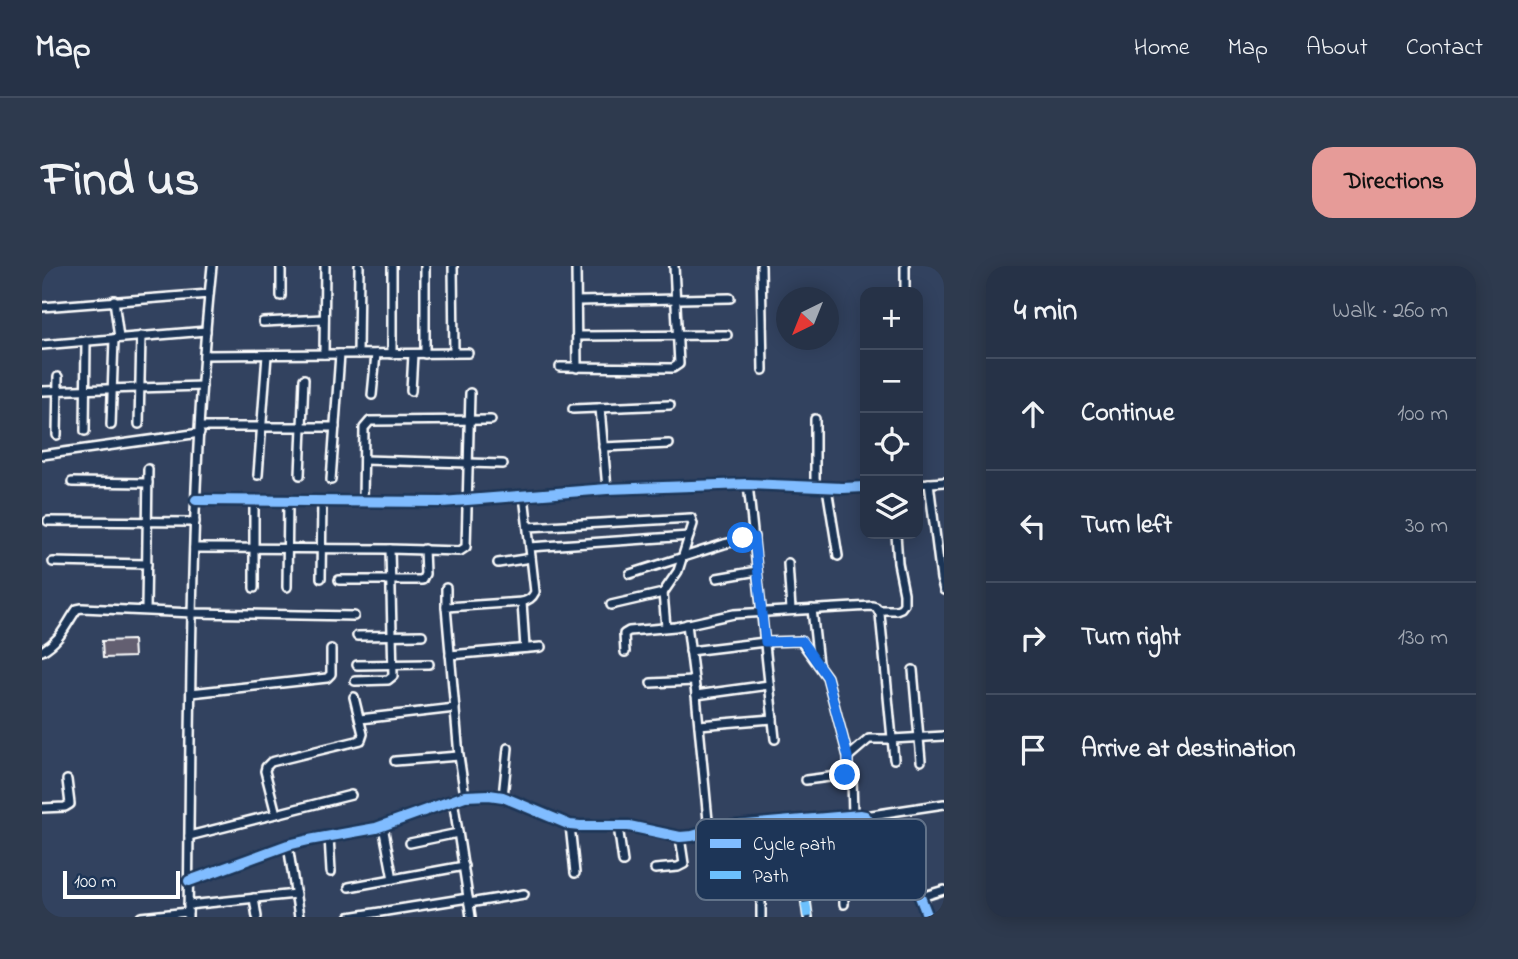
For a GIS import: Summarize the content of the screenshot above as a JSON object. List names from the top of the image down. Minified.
{"legend":["Cycle path","Path"],"scale_bar":"100 m","north":"bottom left","page":{"header":"Map","nav":["Home","Map","About","Contact"],"title":"Find us","buttons":"Directions","heading":["4 min","Walk · 260 m"],"map_buttons":["+","−"],"list":[["Continue","100 m"],["Turn left","30 m"],["Turn right","130 m"],"Arrive at destination"],"scale":"100 m"}}
